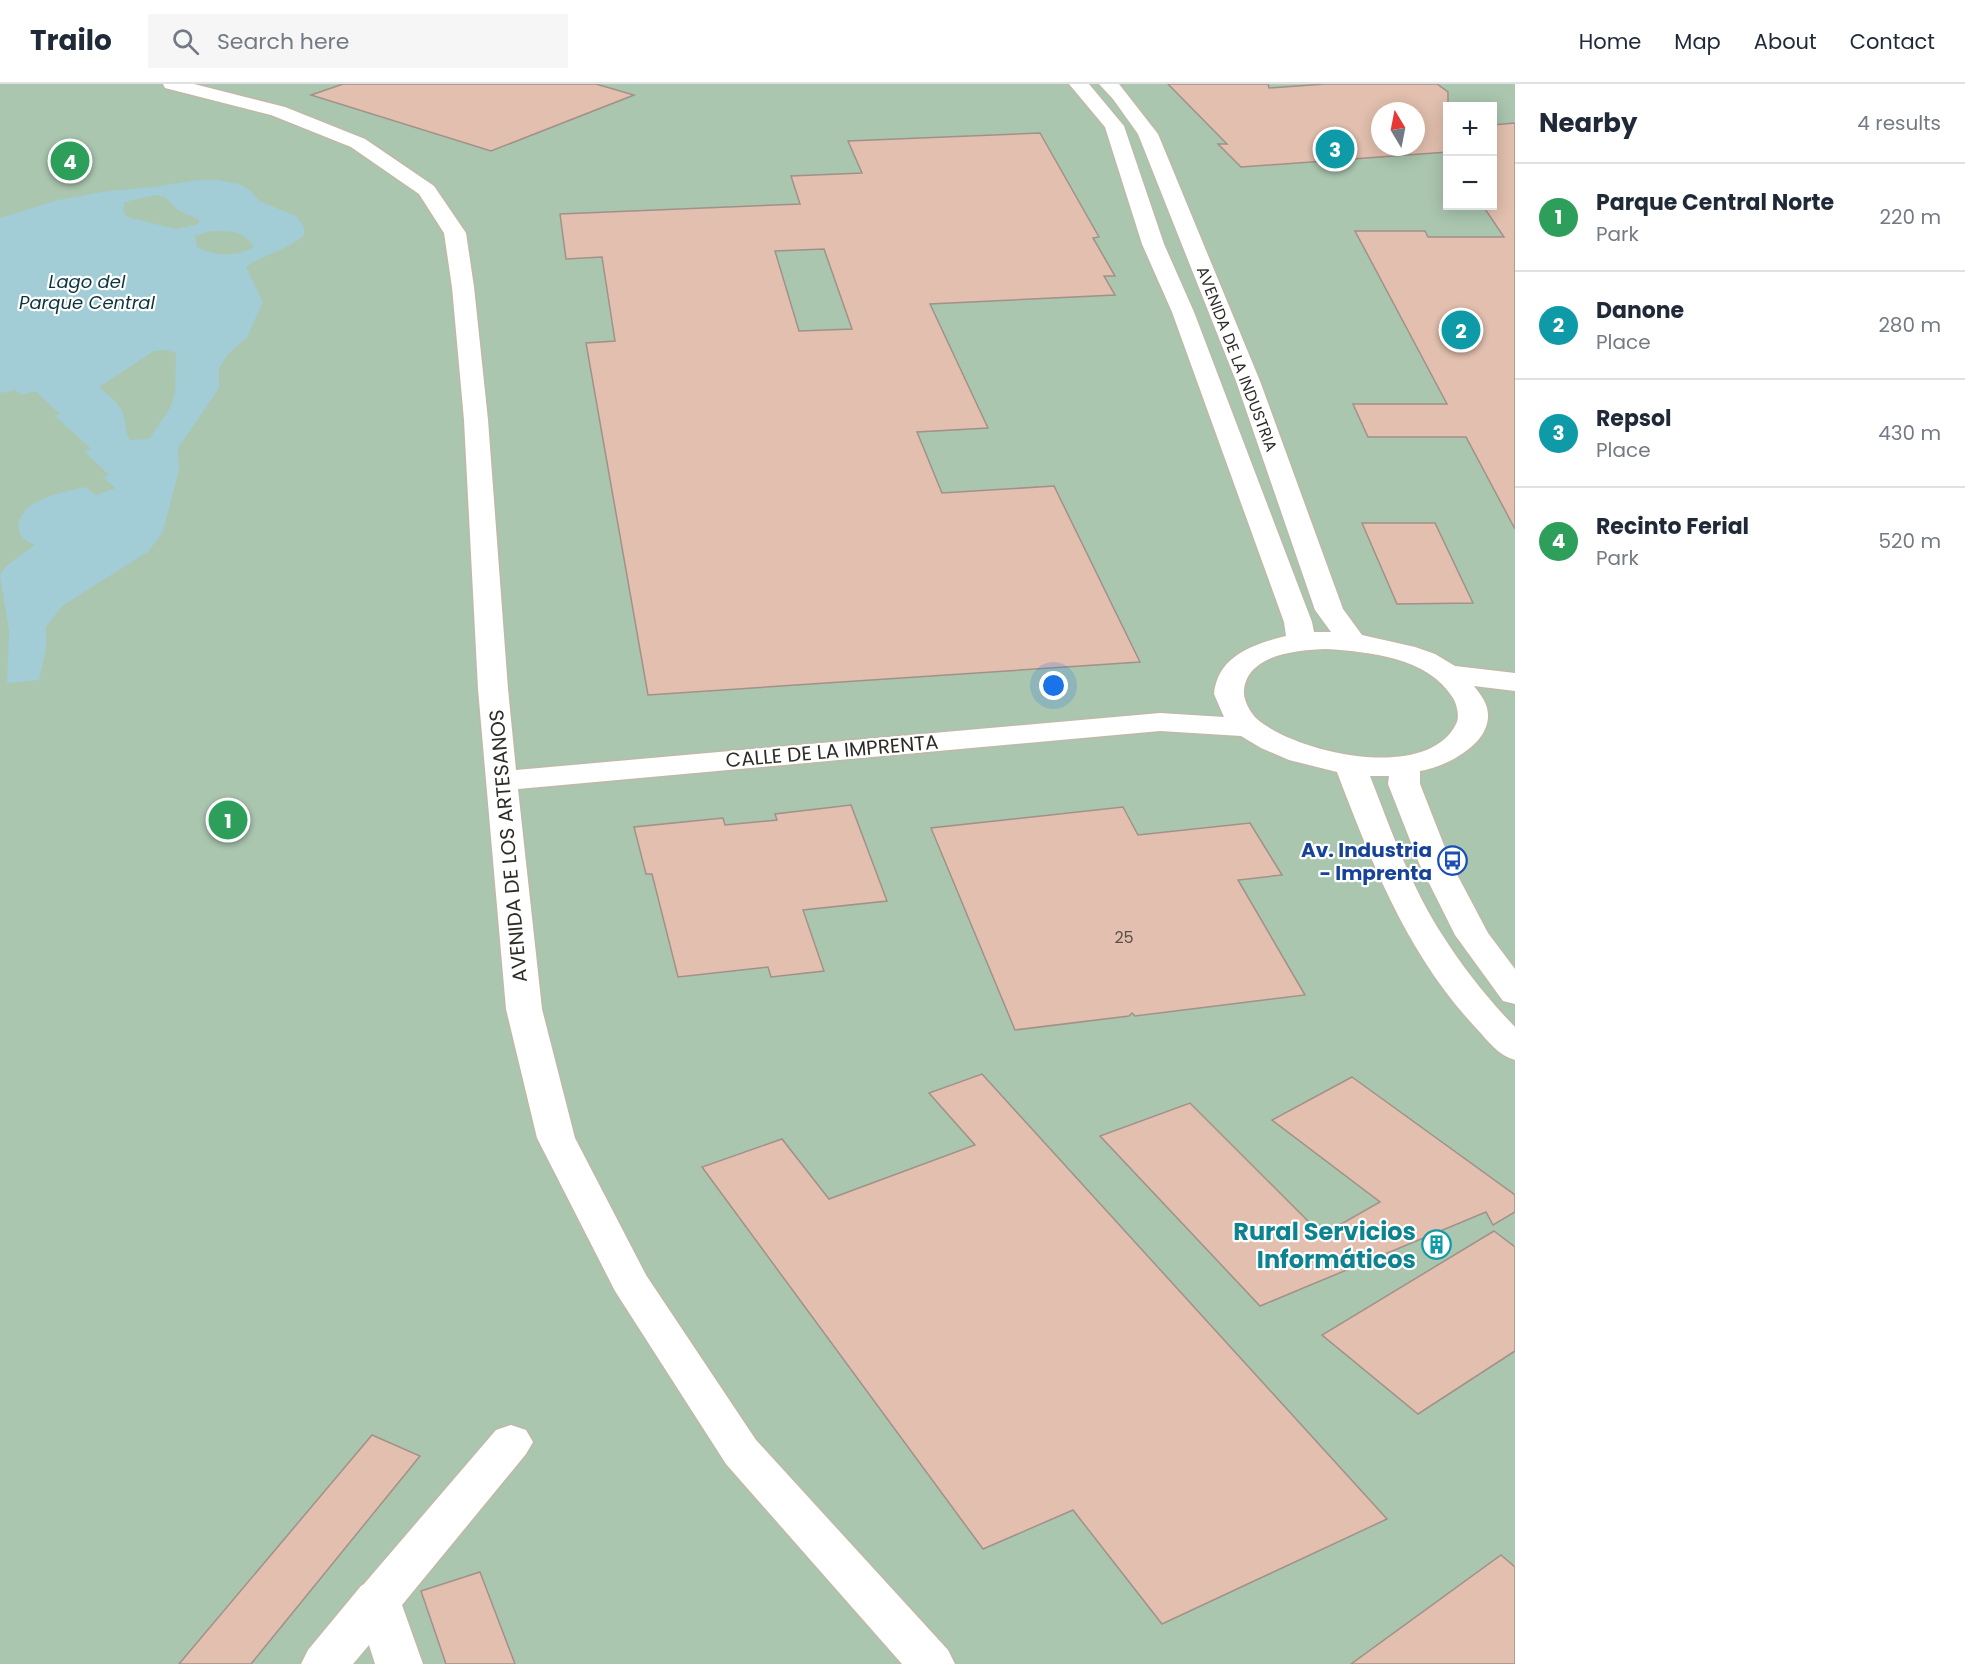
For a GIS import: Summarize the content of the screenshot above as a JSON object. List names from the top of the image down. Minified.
{"streets":{"street":["AVENIDA DE LA INDUSTRIA","CALLE DE LA IMPRENTA","AVENIDA DE LOS ARTESANOS"]},"crossings":[["CALLE DE LA IMPRENTA","AVENIDA DE LOS ARTESANOS"]],"water":["Lago del Parque Central"],"places":{"bus stop":["Av. Industria - Imprenta"],"building":["Rural Servicios Informáticos"]},"house_numbers":["25"],"north":"top","page":{"header":"Trailo","search":"Search here","nav":["Home","Map","About","Contact"],"heading":["Nearby","4 results"],"map_buttons":["+","−"],"pins":["3","4","2","1"],"list":[{"mark":"1","name":"Parque Central Norte","note":"Park","value":"220 m"},{"mark":"2","name":"Danone","note":"Place","value":"280 m"},{"mark":"3","name":"Repsol","note":"Place","value":"430 m"},{"mark":"4","name":"Recinto Ferial","note":"Park","value":"520 m"}]}}
